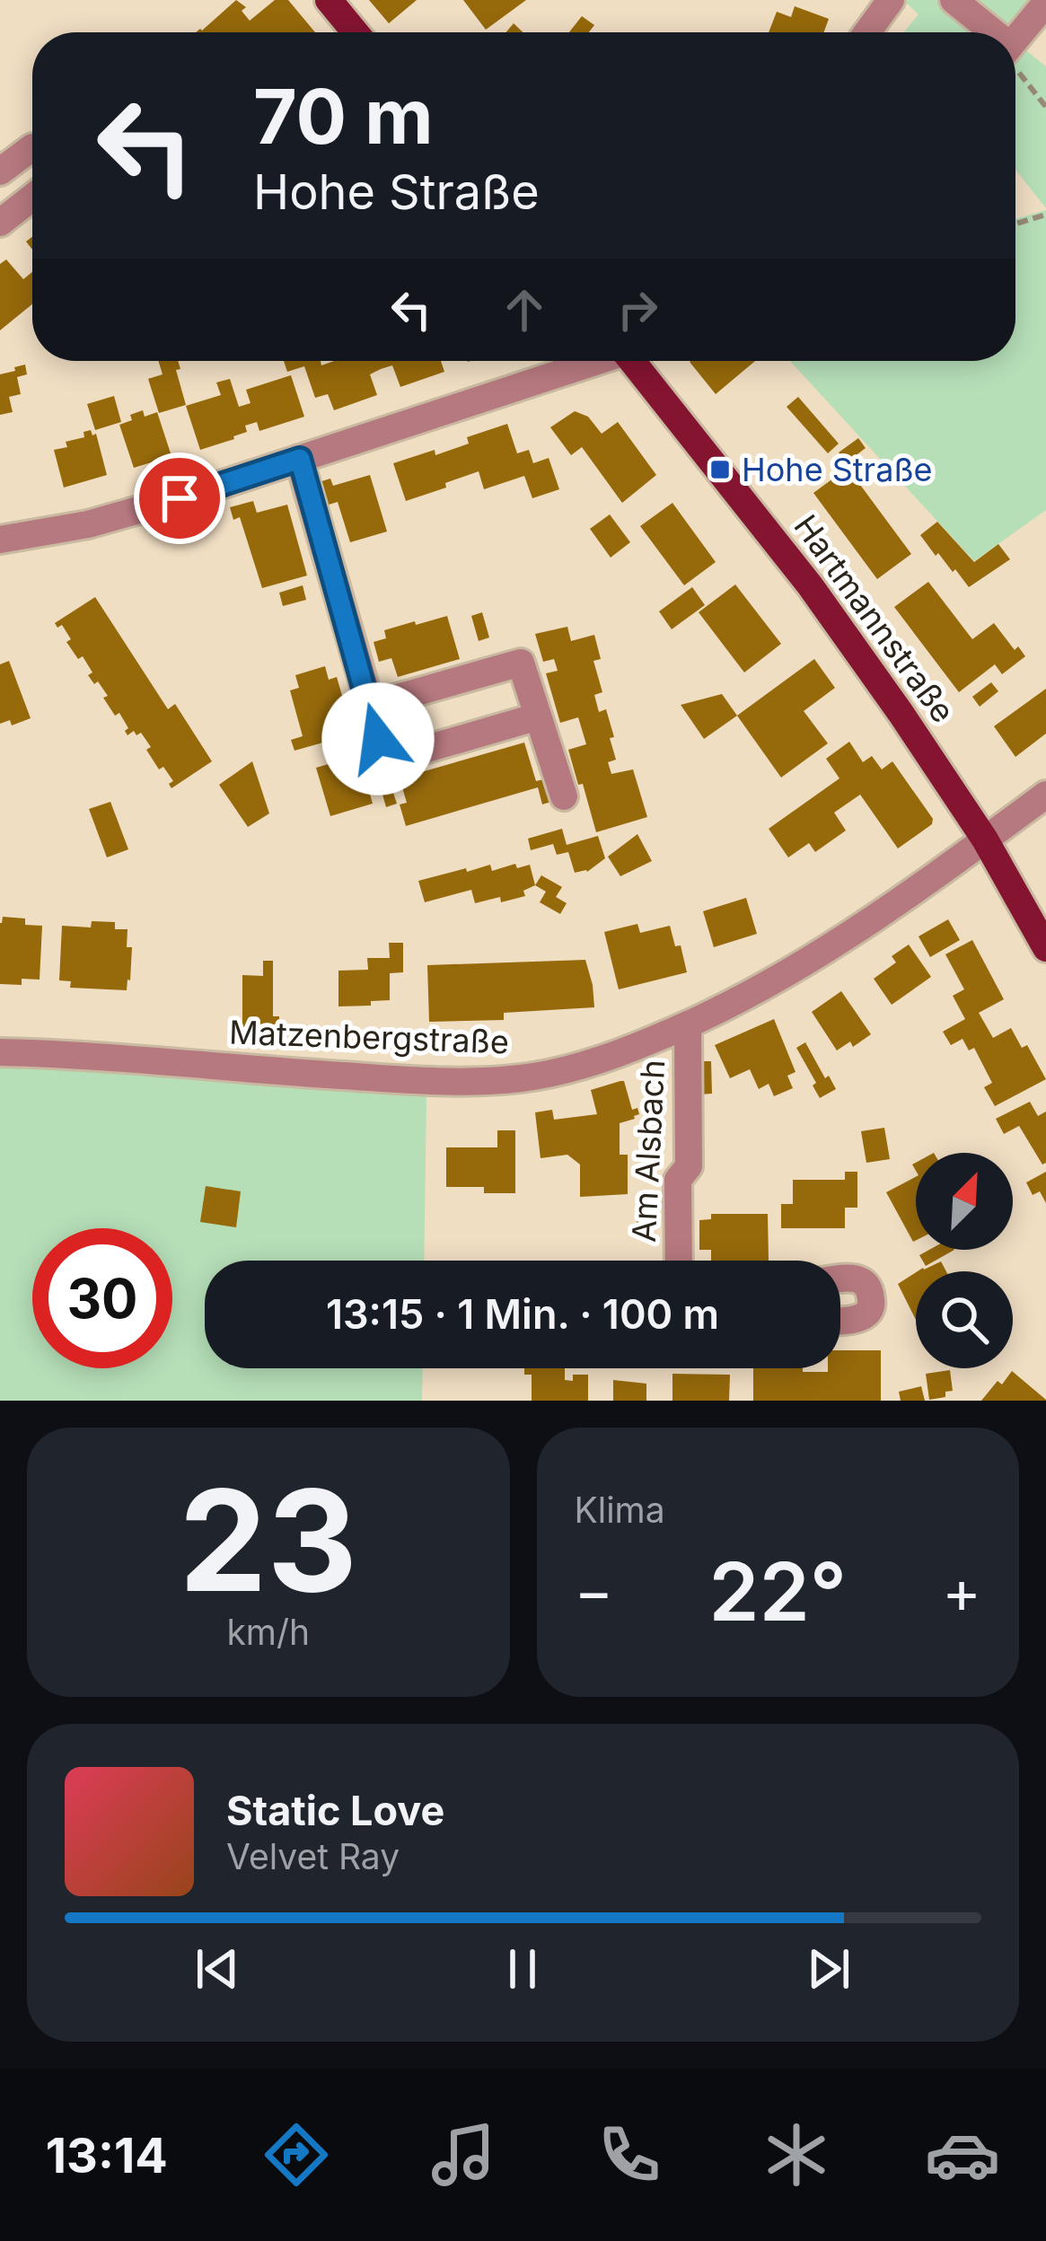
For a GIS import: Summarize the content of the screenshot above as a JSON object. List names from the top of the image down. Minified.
{"streets":{"main road":["Hartmannstraße"],"street":["Matzenbergstraße","Am Alsbach"]},"crossings":[["Hartmannstraße","Matzenbergstraße"],["Matzenbergstraße","Am Alsbach"]],"places":{"transit":["Hohe Straße"]},"north":"top right","page":{"turn":["70 m","Hohe Straße"],"limit":"30","trip":"13:15 · 1 Min. · 100 m","tile":[["23","km/h"],"Klima"],"heat":["−","22°","+"],"song":["Static Love","Velvet Ray"],"tabs":"13:14"}}
